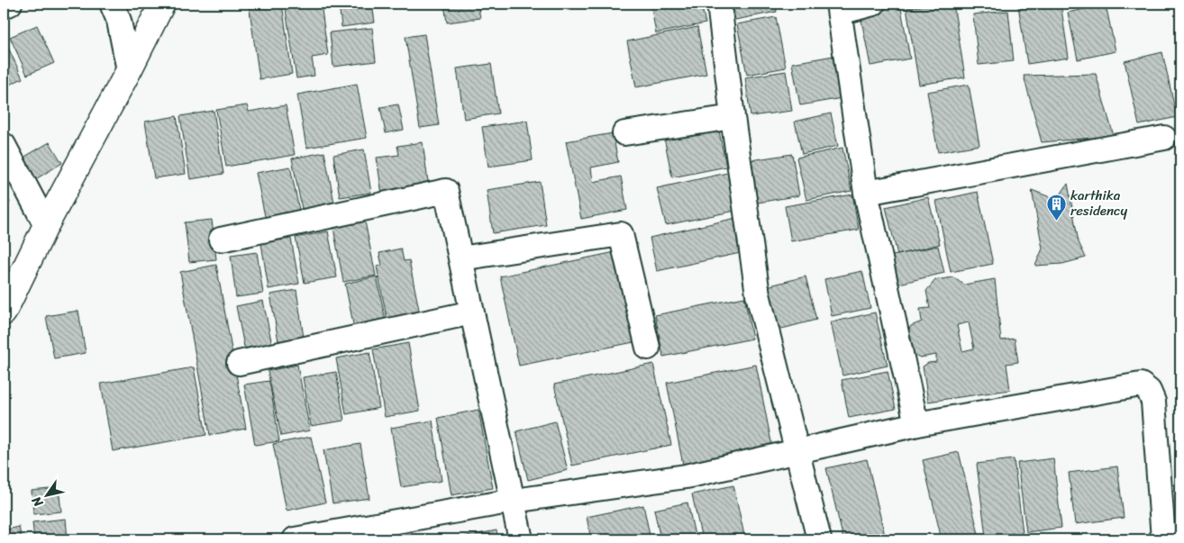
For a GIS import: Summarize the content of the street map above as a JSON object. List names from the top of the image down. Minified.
{"places":{"building":["karthika residency"]},"north":"bottom left"}
